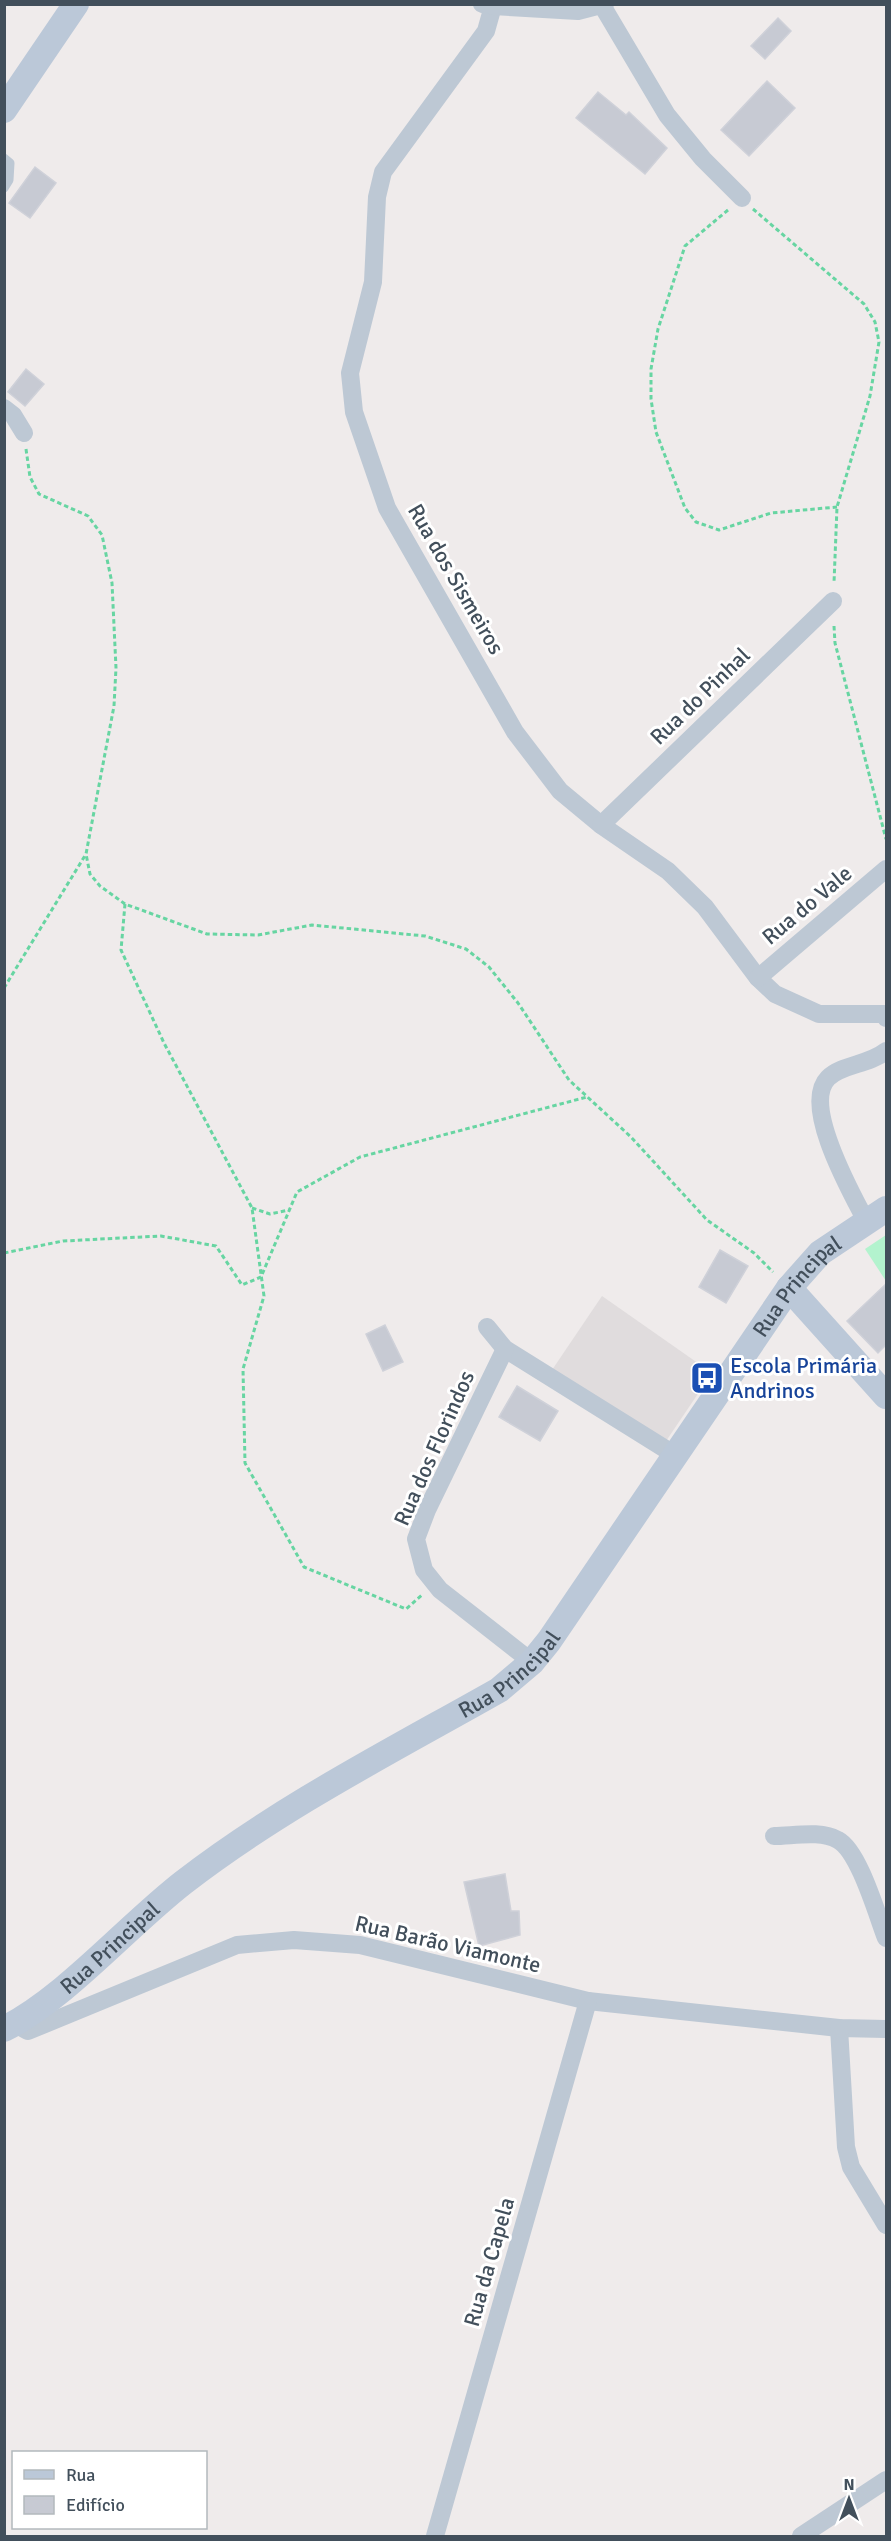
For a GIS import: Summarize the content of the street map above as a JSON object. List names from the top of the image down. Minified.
{"streets":{"main road":["Rua Principal"],"street":["Rua dos Sismeiros","Rua do Pinhal","Rua do Vale","Rua dos Florindos","Rua Barão Viamonte","Rua da Capela"]},"crossings":[["Rua dos Sismeiros","Rua do Pinhal"],["Rua dos Sismeiros","Rua do Vale"],["Rua Principal","Rua dos Florindos"],["Rua Principal","Rua Barão Viamonte"],["Rua Barão Viamonte","Rua da Capela"]],"places":{"bus stop":["Escola Primária Andrinos"]},"legend":["Rua","Edifício"],"north":"top"}
